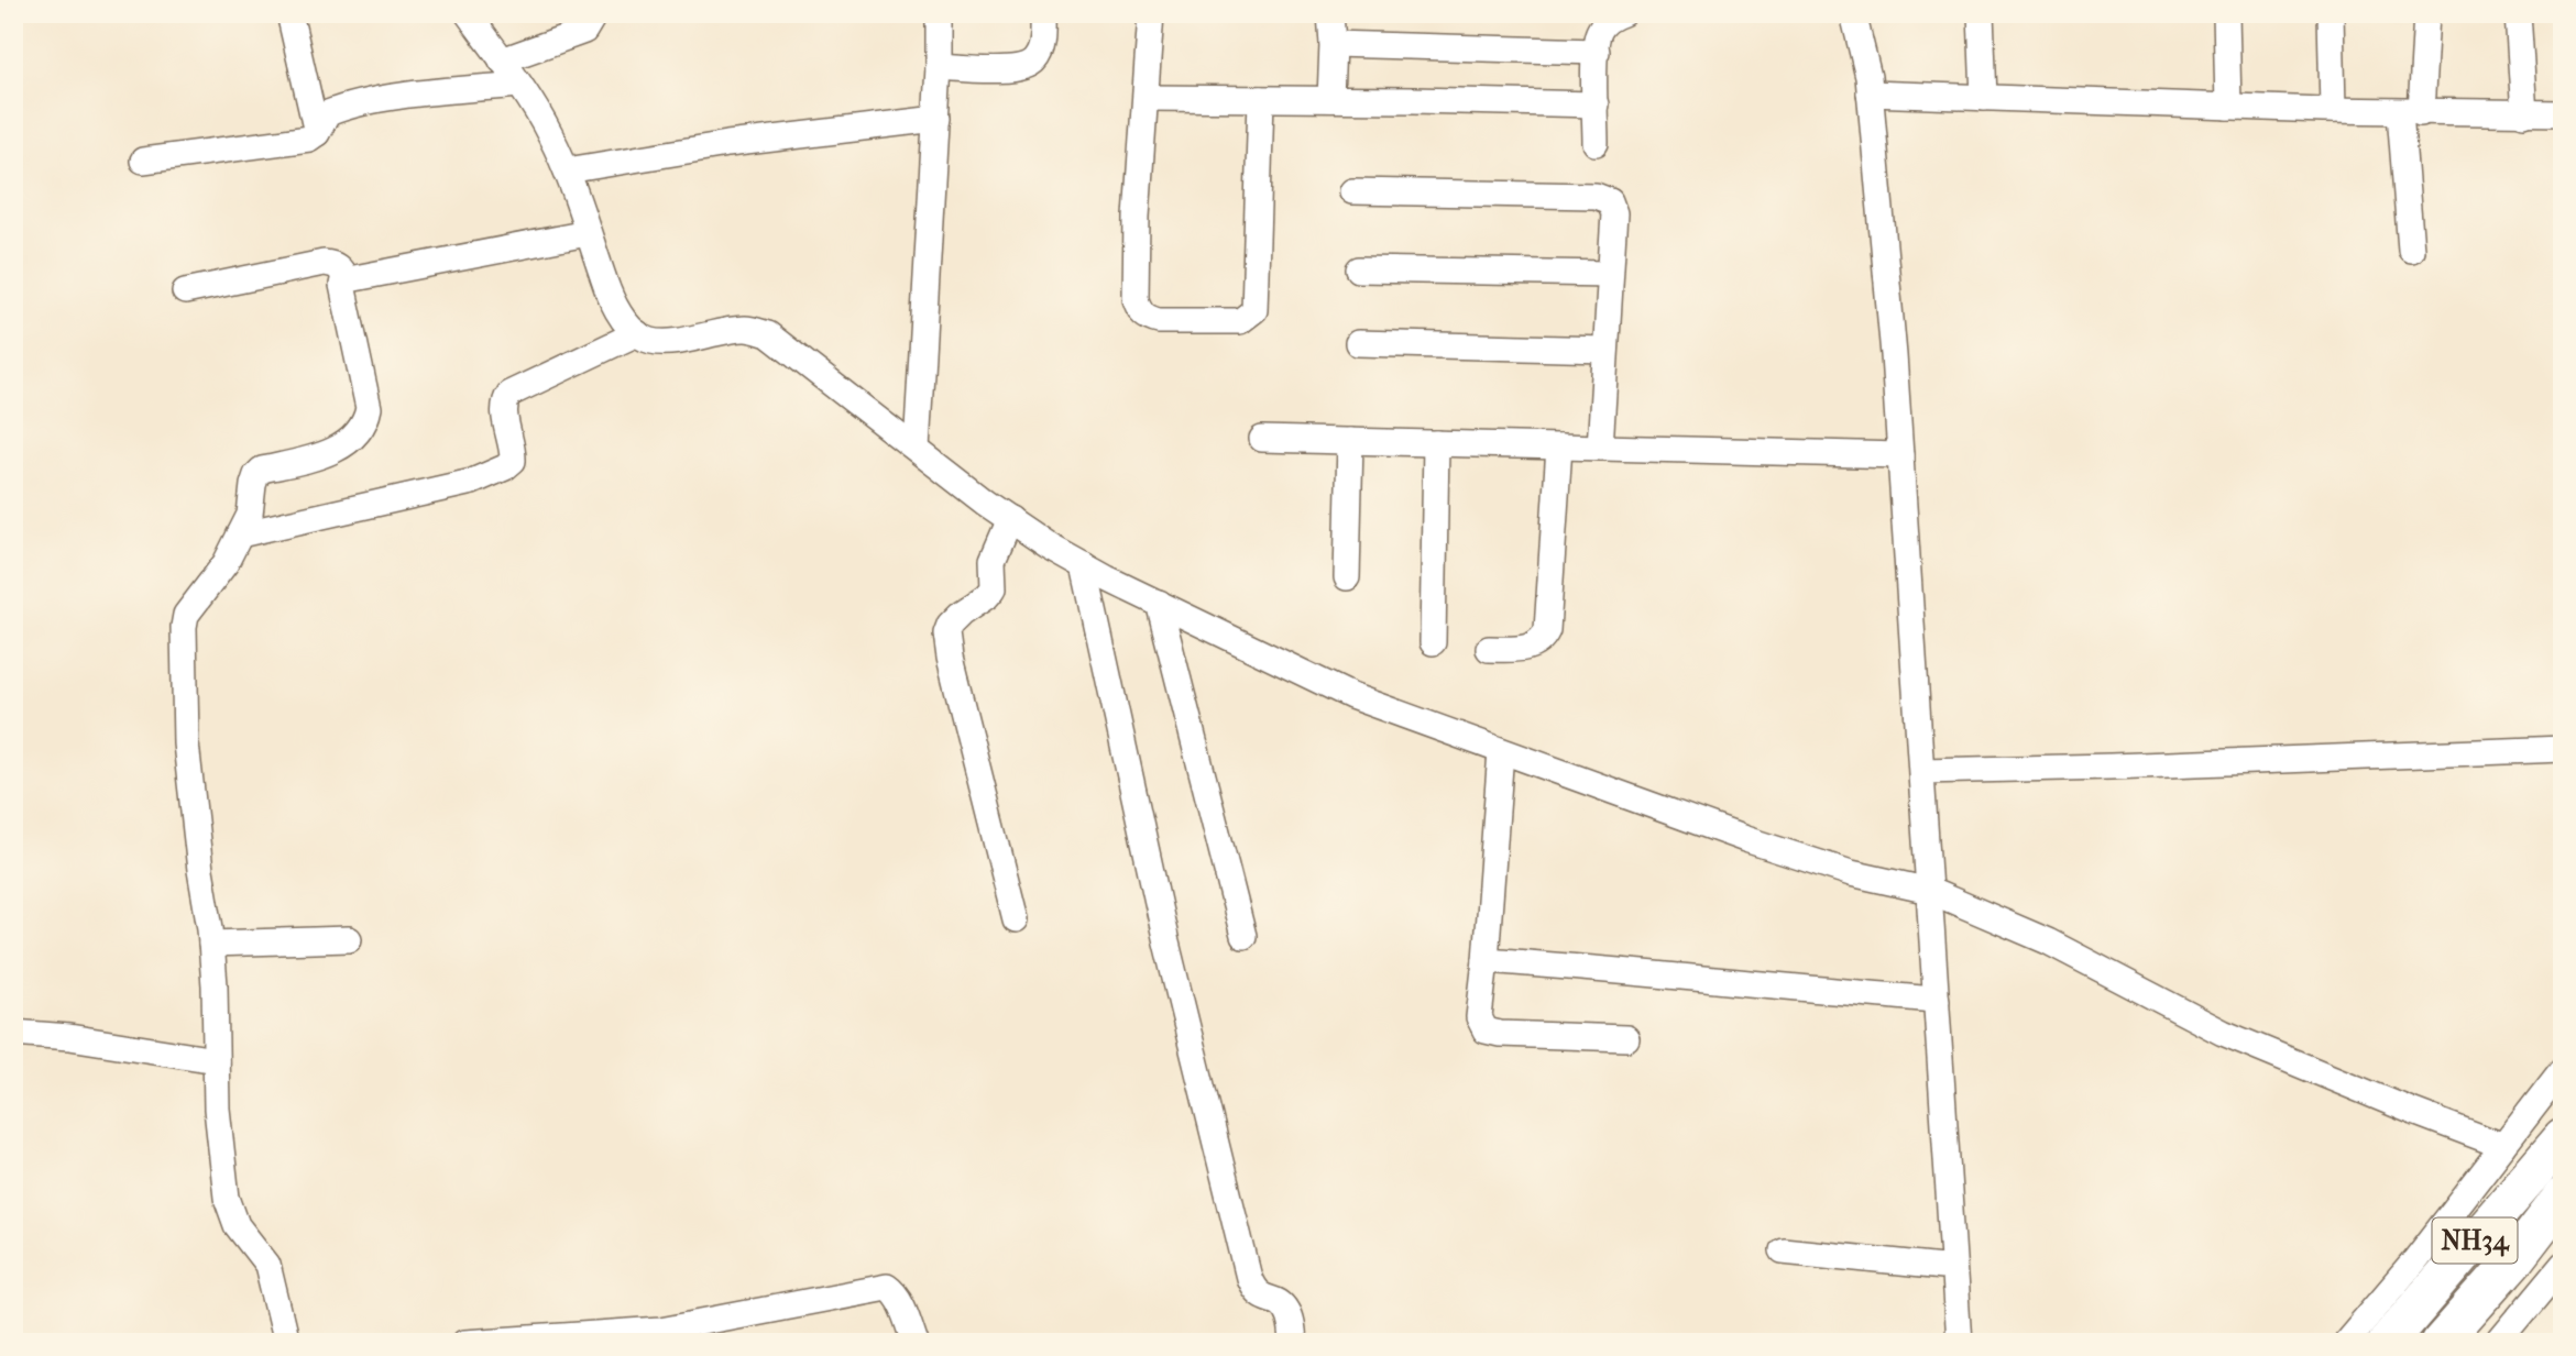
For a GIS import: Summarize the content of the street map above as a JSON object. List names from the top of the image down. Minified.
{"streets":{"highway":["NH34"]}}
